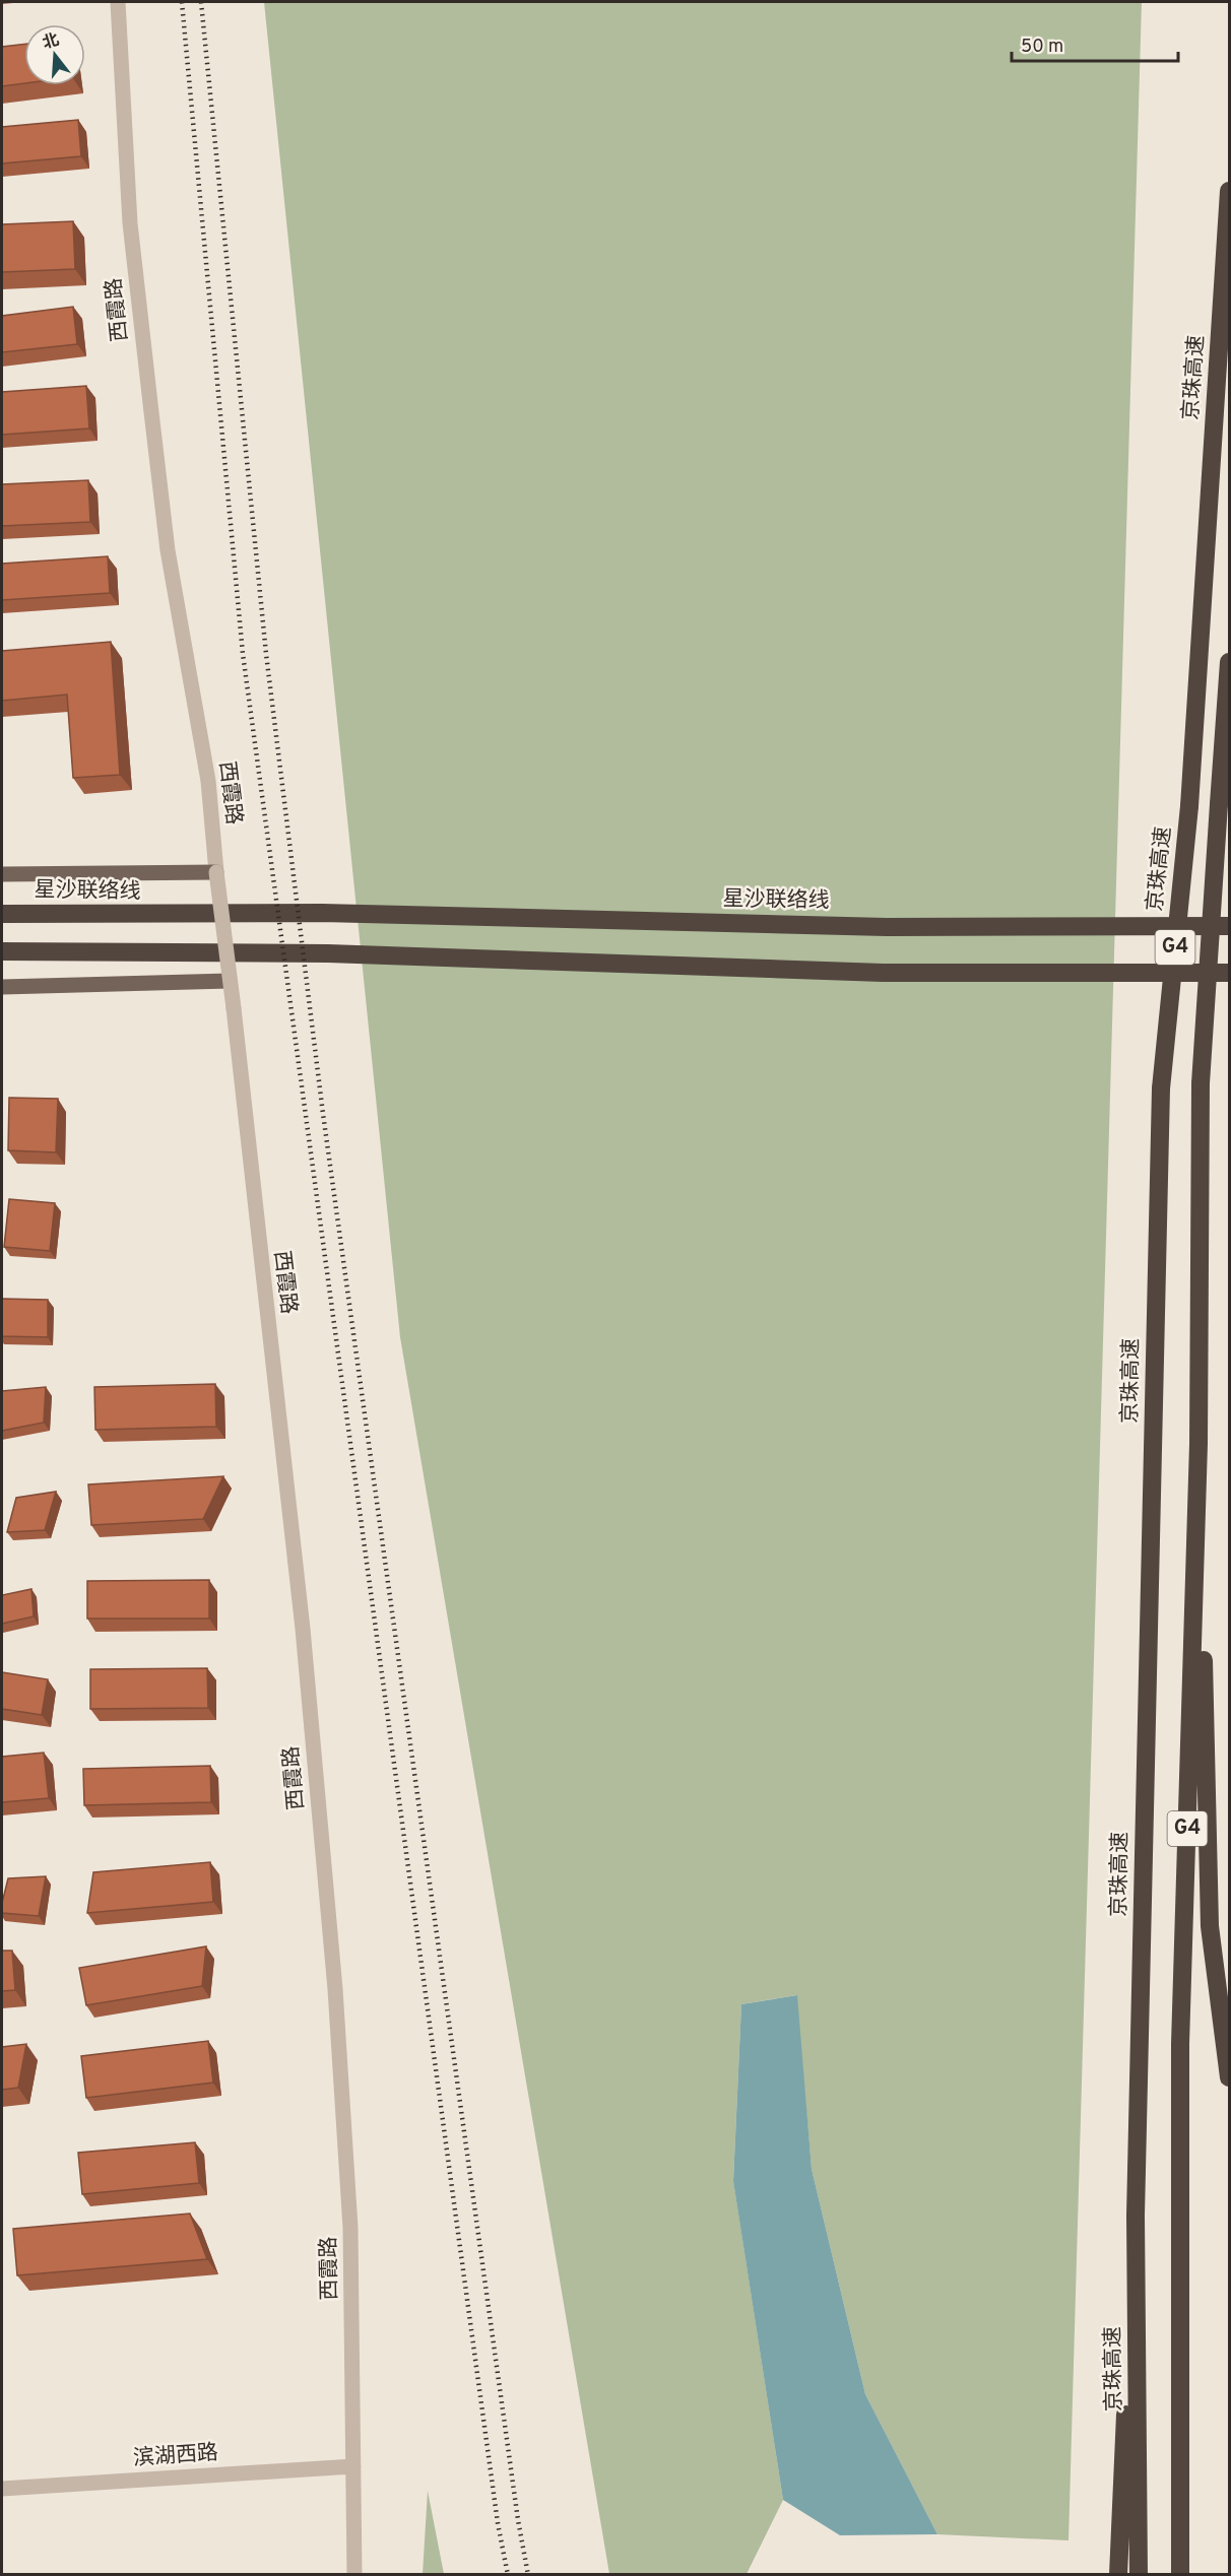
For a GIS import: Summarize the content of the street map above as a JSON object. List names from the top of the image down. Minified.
{"streets":{"highway":["京珠高速","星沙联络线","G4"],"street":["西霞路","滨湖西路"]},"crossings":[["西霞路","滨湖西路"]],"scale_bar":"50 m","north":"top"}
